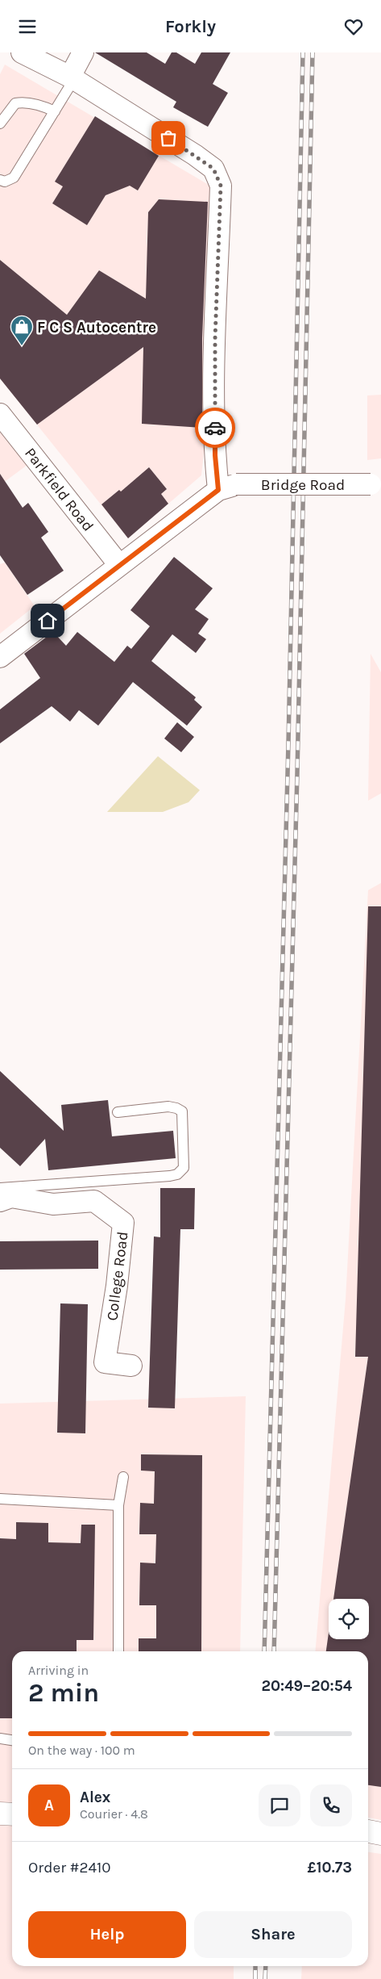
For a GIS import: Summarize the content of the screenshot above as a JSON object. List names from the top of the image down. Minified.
{"streets":{"street":["Bridge Road","Parkfield Road","College Road"]},"places":{"shop":["F C S Autocentre"]},"page":{"header":"Forkly","heading":["2 min","Arriving in","20:49–20:54"],"panel":["Alex","Courier · 4.8","Order #2410","£10.73"],"bar":"On the way · 100 m","round":"A","buttons":["Help","Share"]}}
